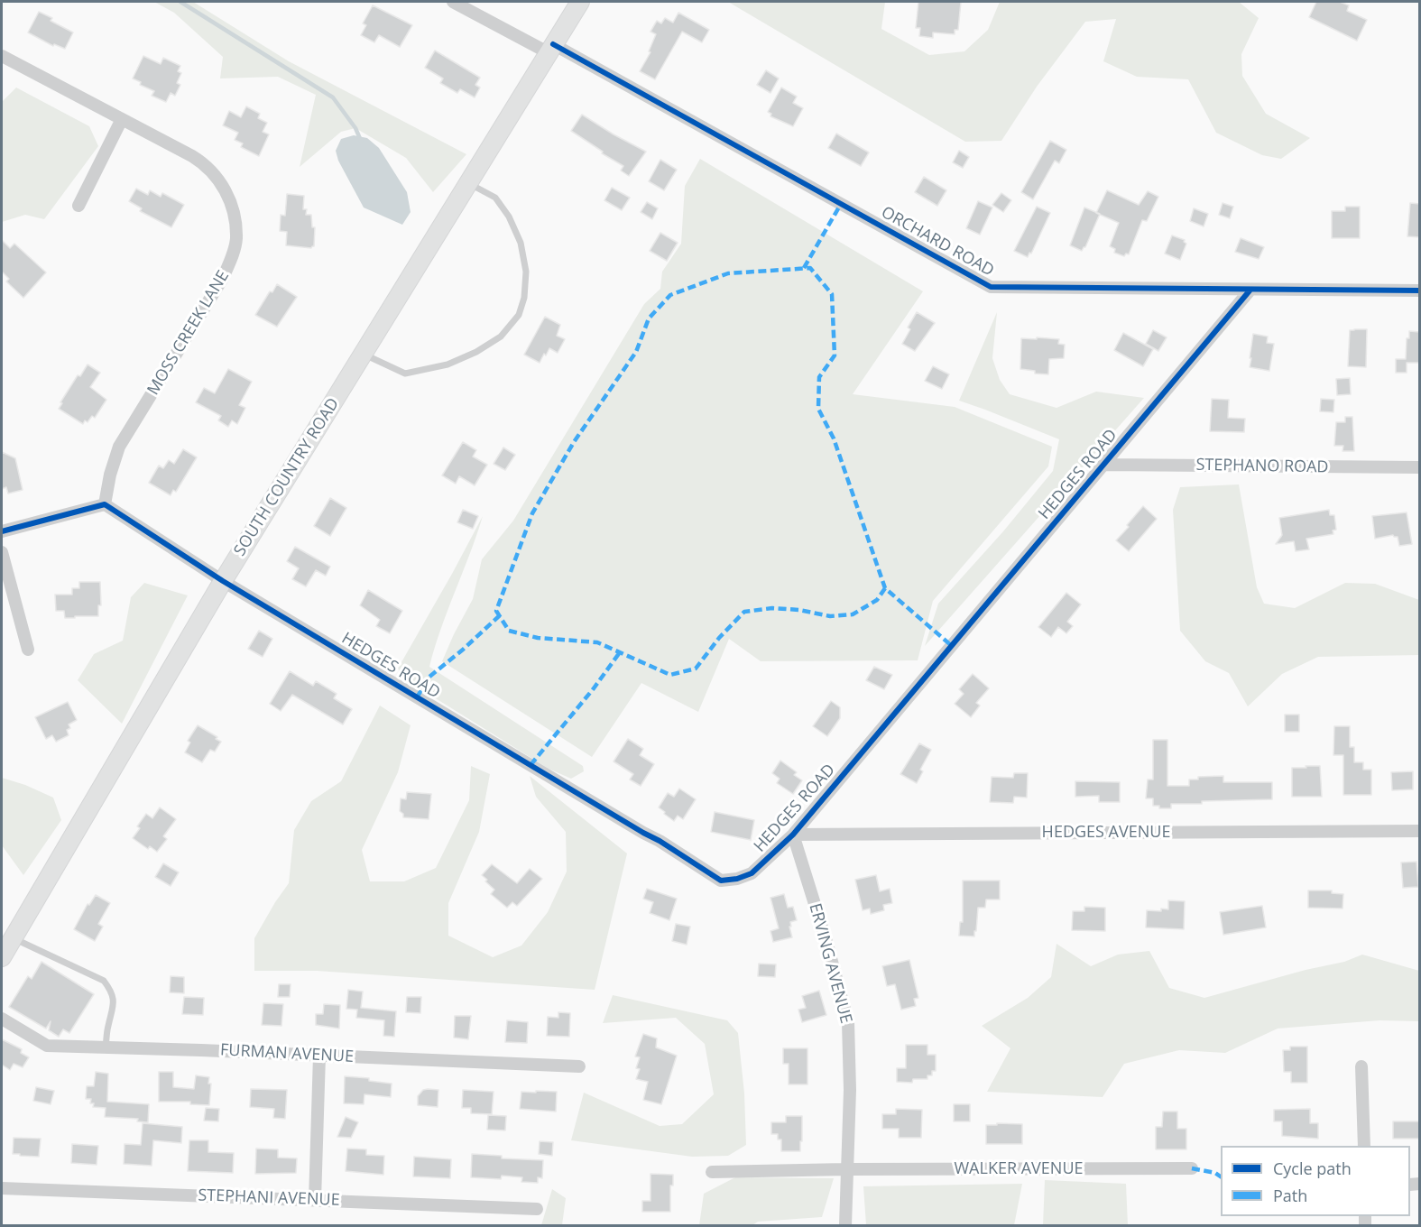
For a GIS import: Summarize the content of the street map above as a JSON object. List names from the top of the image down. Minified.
{"streets":{"main road":["SOUTH COUNTRY ROAD"],"street":["ORCHARD ROAD","MOSS CREEK LANE","STEPHANO ROAD","HEDGES ROAD","HEDGES AVENUE","ERVING AVENUE","FURMAN AVENUE","WALKER AVENUE","STEPHANI AVENUE"]},"crossings":[["ORCHARD ROAD","HEDGES ROAD"],["ORCHARD ROAD","SOUTH COUNTRY ROAD"],["MOSS CREEK LANE","HEDGES ROAD"],["STEPHANO ROAD","HEDGES ROAD"],["HEDGES ROAD","SOUTH COUNTRY ROAD"],["HEDGES ROAD","HEDGES AVENUE"],["HEDGES ROAD","ERVING AVENUE"],["HEDGES AVENUE","ERVING AVENUE"],["ERVING AVENUE","WALKER AVENUE"]],"legend":["Cycle path","Path"]}
